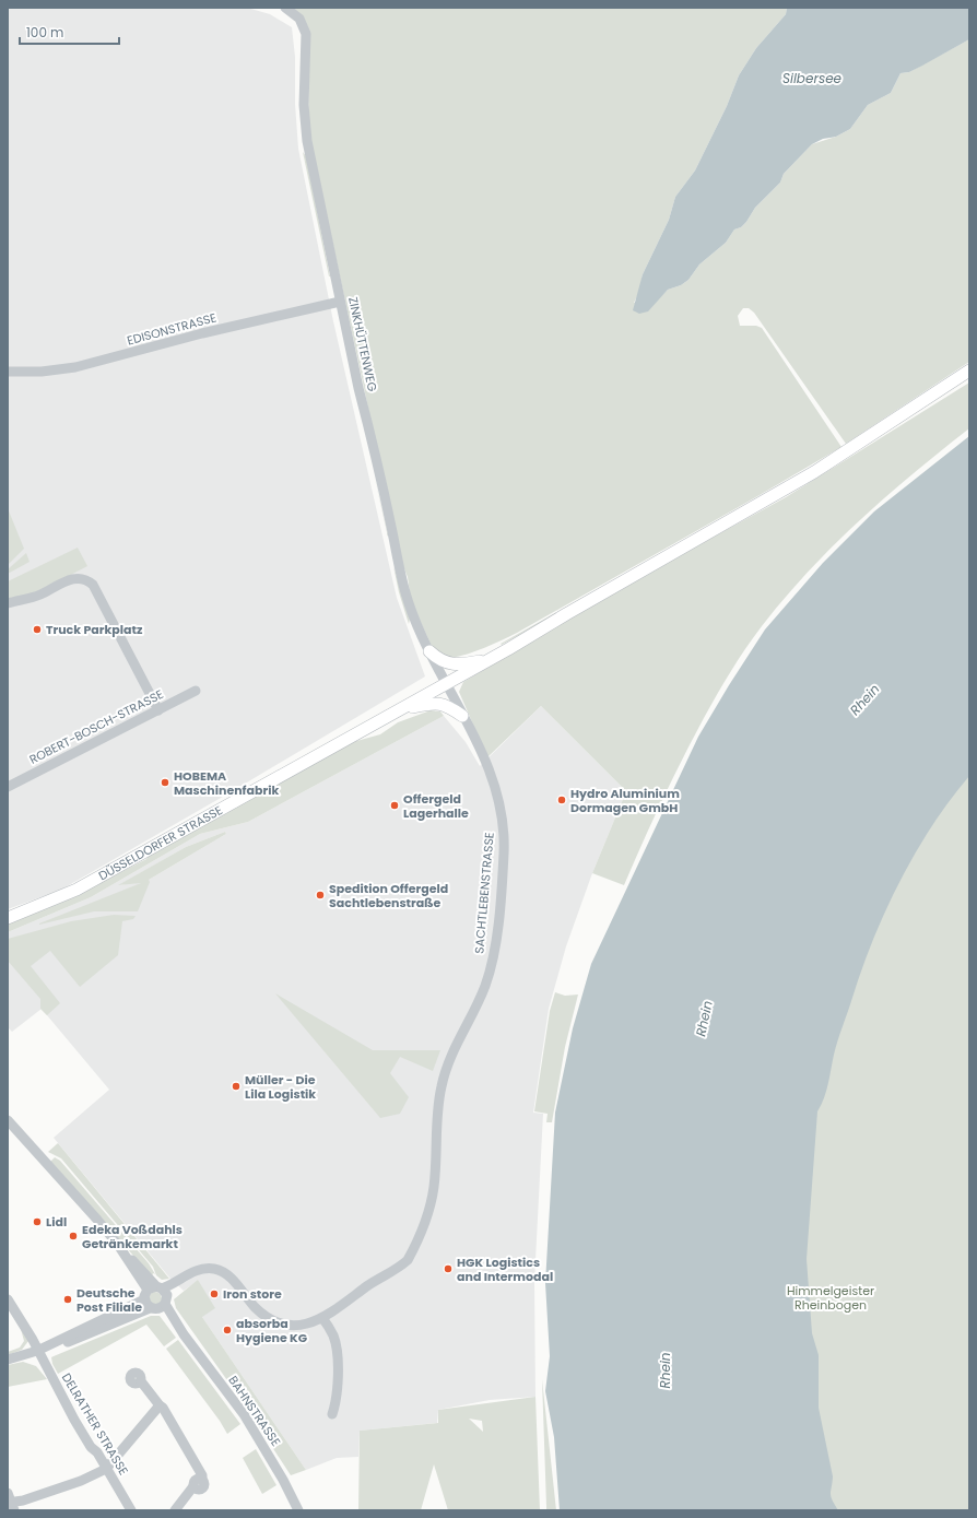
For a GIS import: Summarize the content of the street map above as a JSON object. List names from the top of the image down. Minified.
{"streets":{"main road":["DÜSSELDORFER STRASSE"],"street":["EDISONSTRASSE","ZINKHÜTTENWEG","ROBERT-BOSCH-STRASSE","SACHTLEBENSTRASSE","BAHNSTRASSE","DELRATHER STRASSE"]},"crossings":[["EDISONSTRASSE","ZINKHÜTTENWEG"],["ZINKHÜTTENWEG","DÜSSELDORFER STRASSE"],["ZINKHÜTTENWEG","SACHTLEBENSTRASSE"],["DÜSSELDORFER STRASSE","SACHTLEBENSTRASSE"],["SACHTLEBENSTRASSE","BAHNSTRASSE"],["SACHTLEBENSTRASSE","DELRATHER STRASSE"]],"water":["Silbersee","Rhein"],"parks":["Himmelgeister Rheinbogen"],"places":["Truck Parkplatz","HOBEMA Maschinenfabrik","Hydro Aluminium Dormagen GmbH","Offergeld Lagerhalle","Spedition Offergeld Sachtlebenstraße","Müller - Die Lila Logistik","Lidl","Edeka Voßdahls Getränkemarkt","HGK Logistics and Intermodal","Iron store","Deutsche Post Filiale","absorba Hygiene KG"],"scale_bar":"100 m"}
